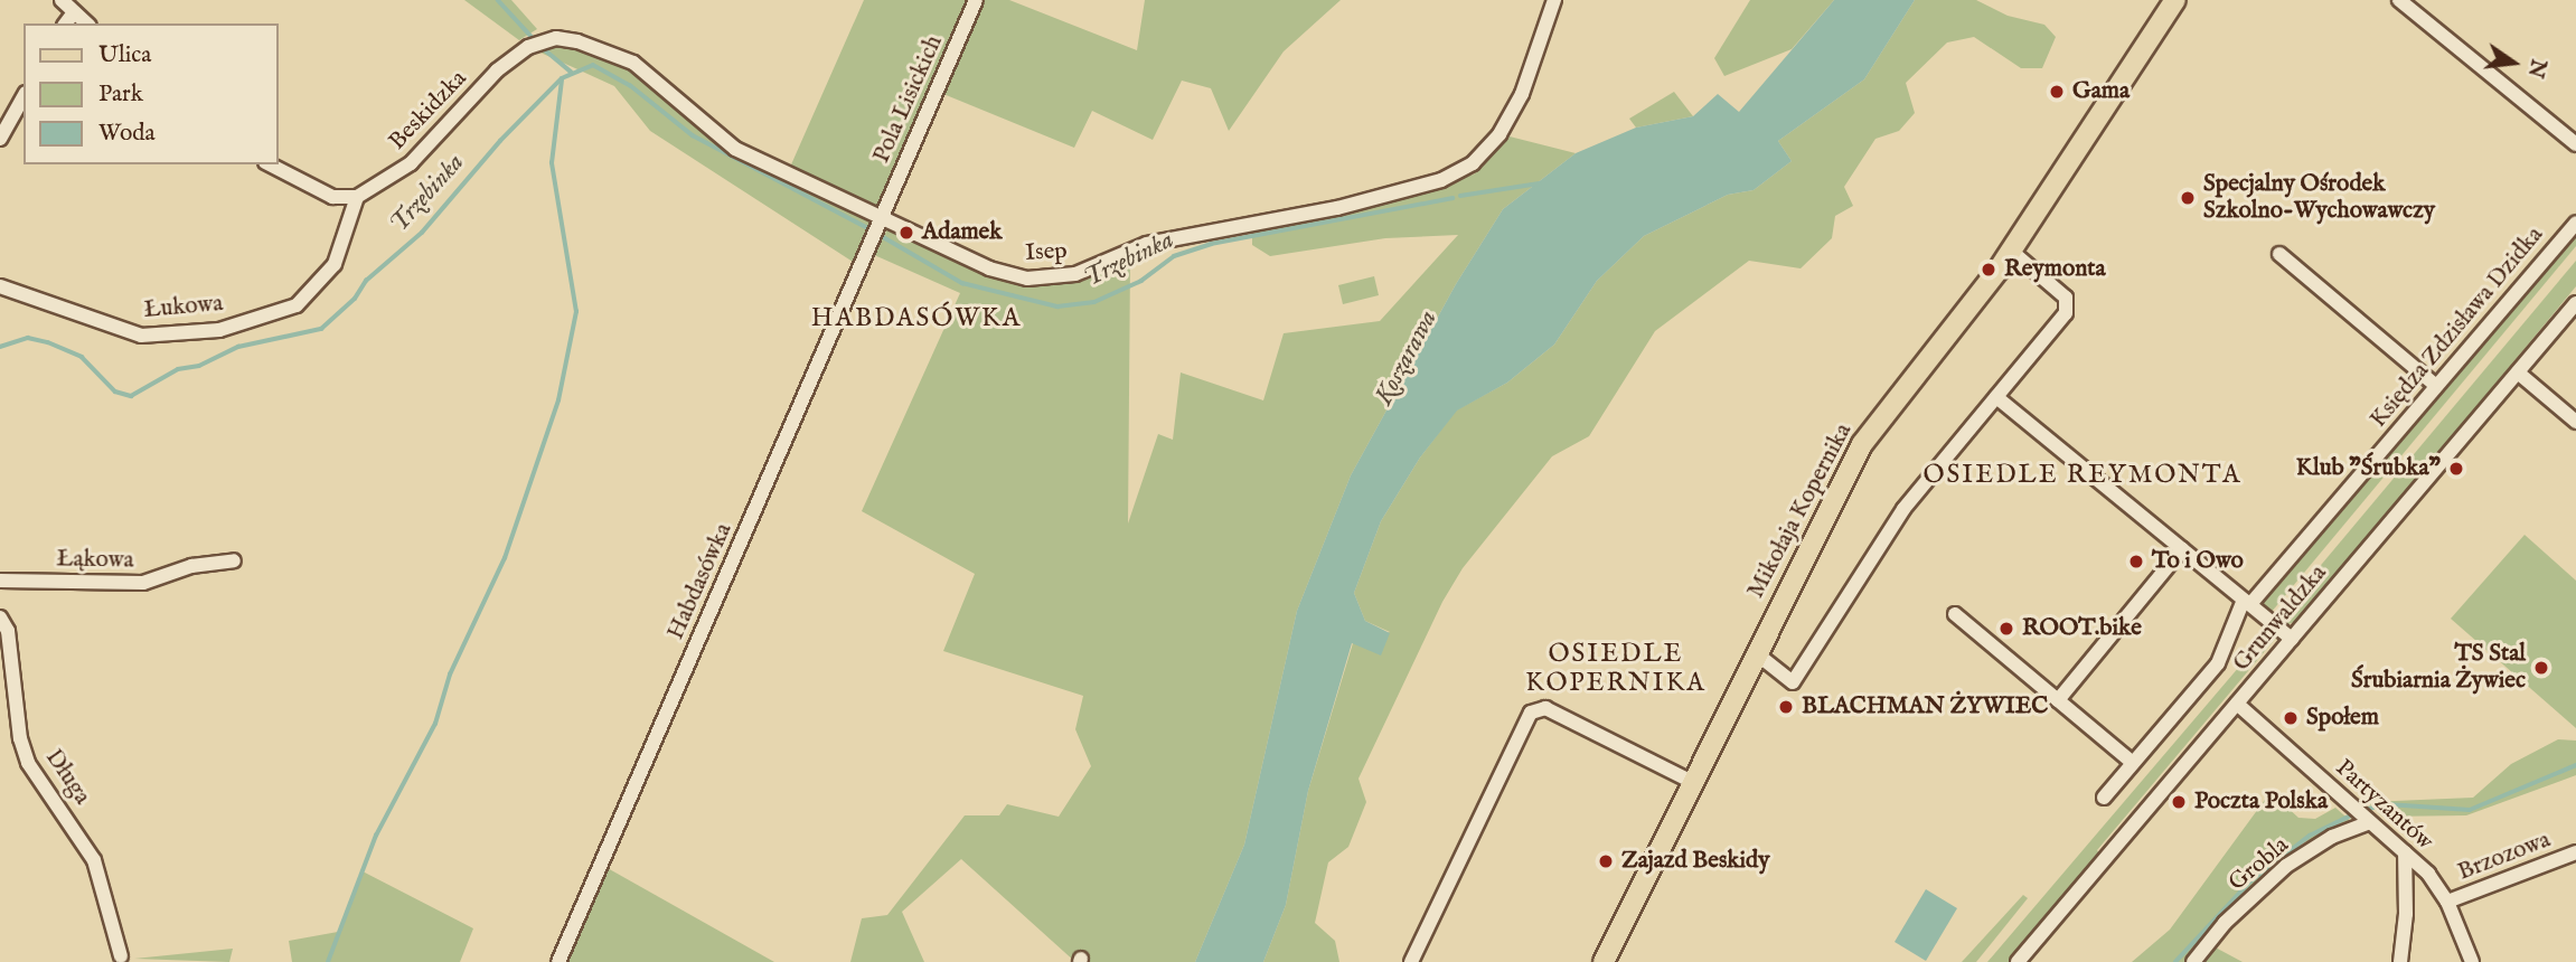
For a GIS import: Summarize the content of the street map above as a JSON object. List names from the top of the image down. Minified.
{"streets":{"main road":["Mikołaja Kopernika"],"street":["Pola Lisickich","Beskidzka","Isep","Łukowa","Księdza Zdzisława Dzidka","Łąkowa","Habdasówka","Grunwaldzka","Długa","Partyzantów","Brzozowa","Grobla"]},"crossings":[["Pola Lisickich","Isep"],["Pola Lisickich","Habdasówka"],["Beskidzka","Isep"],["Beskidzka","Łukowa"],["Isep","Habdasówka"],["Grunwaldzka","Partyzantów"],["Partyzantów","Brzozowa"],["Partyzantów","Grobla"]],"districts":["HABDASÓWKA","OSIEDLE REYMONTA","OSIEDLE KOPERNIKA"],"water":["Trzebinka","Koszarawa"],"places":["Gama","Specjalny Ośrodek Szkolno-Wychowawczy","Adamek","Reymonta","Klub \"Śrubka\"","To i Owo","ROOT.bike","TS Stal Śrubiarnia Żywiec","BLACHMAN ŻYWIEC","Społem","Poczta Polska","Zajazd Beskidy"],"legend":["Ulica","Park","Woda"],"north":"right"}
